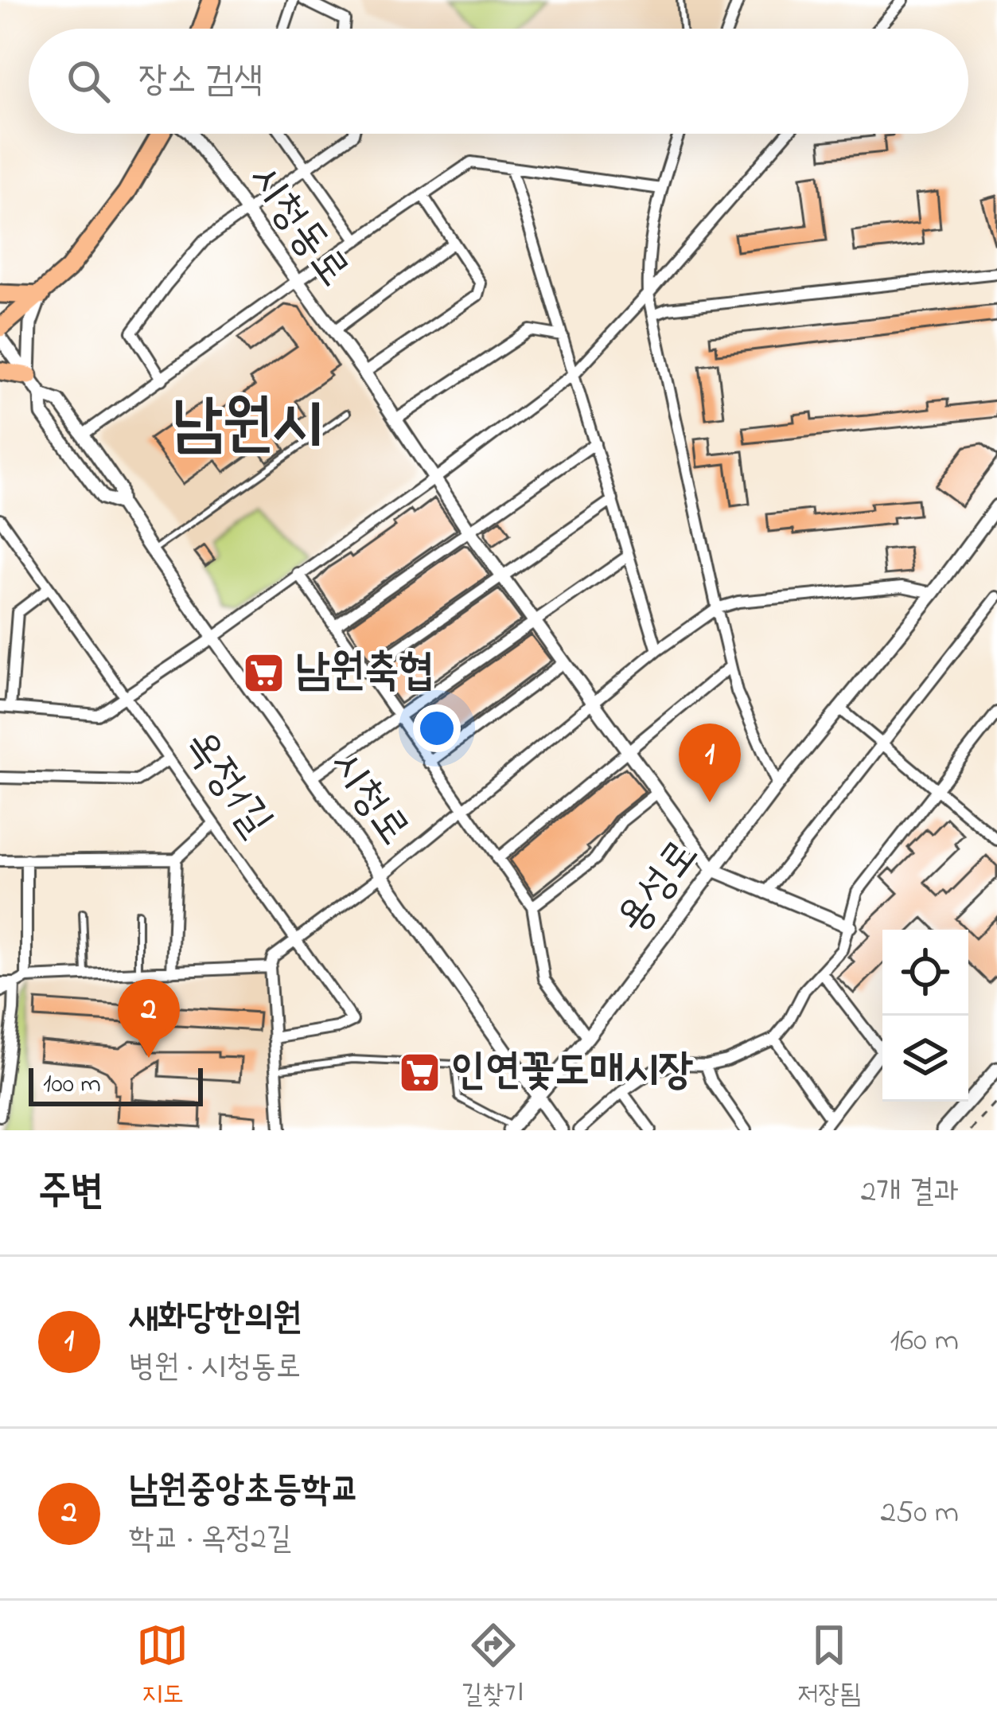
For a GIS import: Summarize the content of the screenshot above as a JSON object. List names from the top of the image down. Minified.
{"streets":{"street":["시청동로","옥정1길","시청로","용성로"]},"crossings":[["시청동로","용성로"],["시청로","용성로"]],"districts":["남원시"],"places":{"supermarket":["남원축협","인연꽃도매시장"]},"scale_bar":"100 m","page":{"search":"장소 검색","pins":["1","2"],"scale":"100 m","heading":["주변","2개 결과"],"list":[{"mark":"1","name":"새화당한의원","note":"병원 · 시청동로","value":"160 m"},{"mark":"2","name":"남원중앙초등학교","note":"학교 · 옥정2길","value":"250 m"}],"nav":["지도","길찾기","저장됨"]}}
